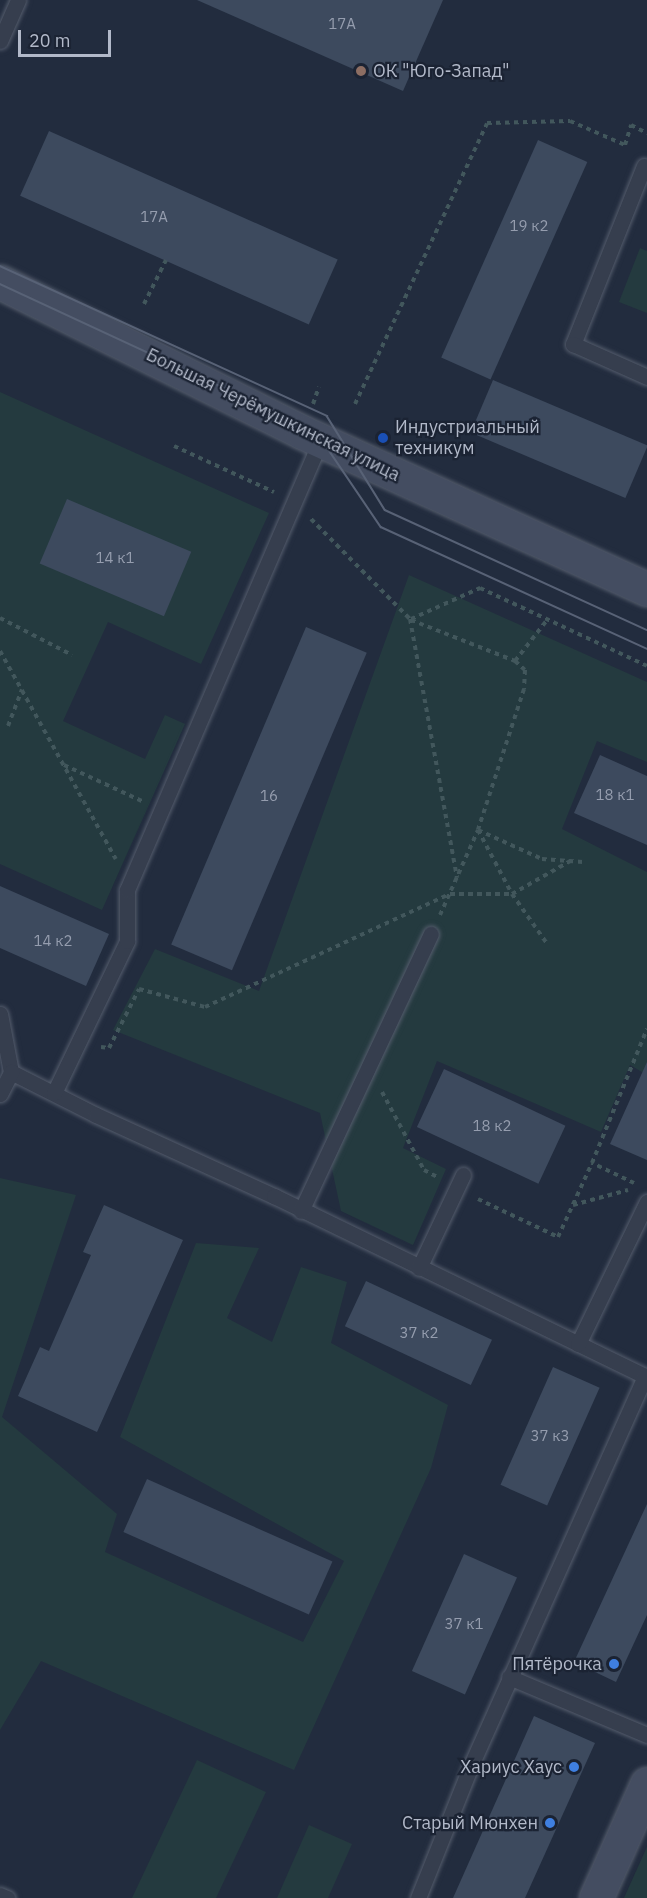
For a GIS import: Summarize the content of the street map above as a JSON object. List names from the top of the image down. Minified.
{"streets":{"main road":["Большая Черёмушкинская улица"]},"places":["ОК \"Юго-Запад\"","Индустриальный техникум","Пятёрочка","Хариус Хаус","Старый Мюнхен"],"house_numbers":["17А","17А","19 к2","14 к1","18 к1","16","14 к2","18 к2","37 к2","37 к3","37 к1"],"scale_bar":"20 m"}
